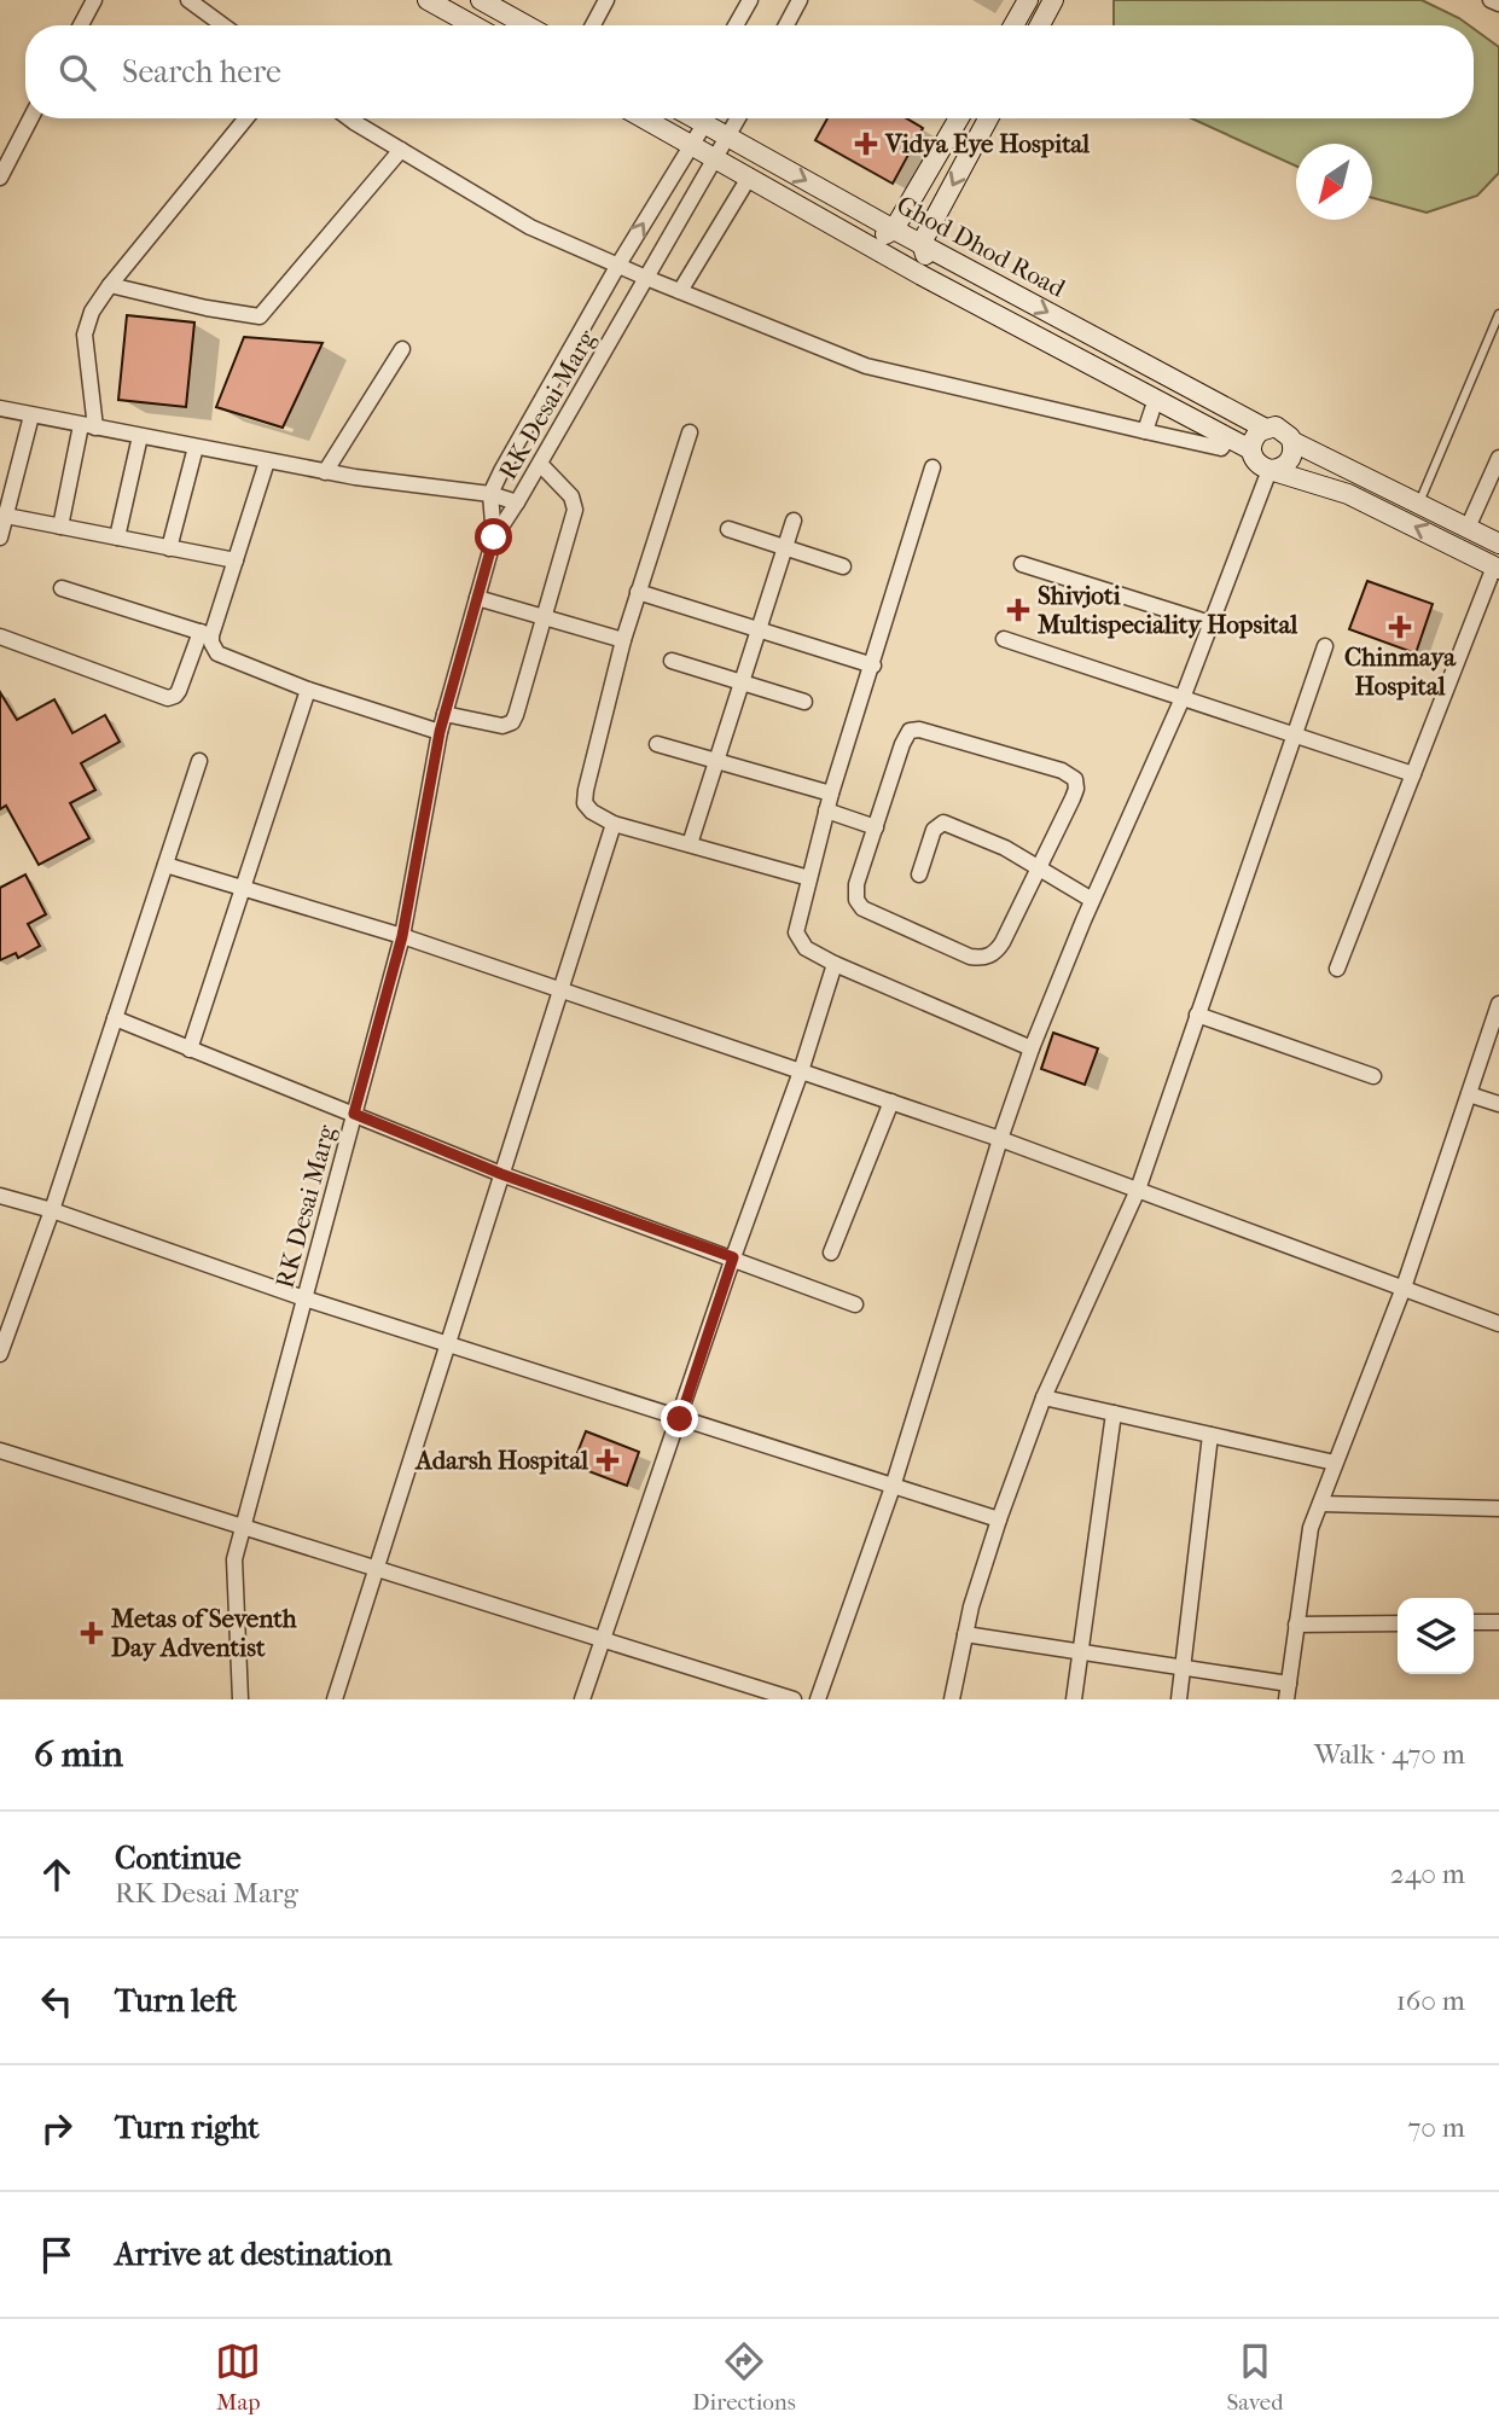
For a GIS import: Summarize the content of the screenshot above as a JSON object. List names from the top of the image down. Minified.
{"streets":{"main road":["Ghod Dhod Road"],"street":["RK Desai Marg"]},"crossings":[["Ghod Dhod Road","RK Desai Marg"]],"places":{"health":["Vidya Eye Hospital","Shivjoti Multispeciality Hopsital","Chinmaya Hospital","Adarsh Hospital","Metas of Seventh Day Adventist"]},"north":"bottom left","page":{"search":"Search here","heading":["6 min","Walk · 470 m"],"list":[["Continue","RK Desai Marg","240 m"],["Turn left","160 m"],["Turn right","70 m"],"Arrive at destination"],"nav":["Map","Directions","Saved"]}}
